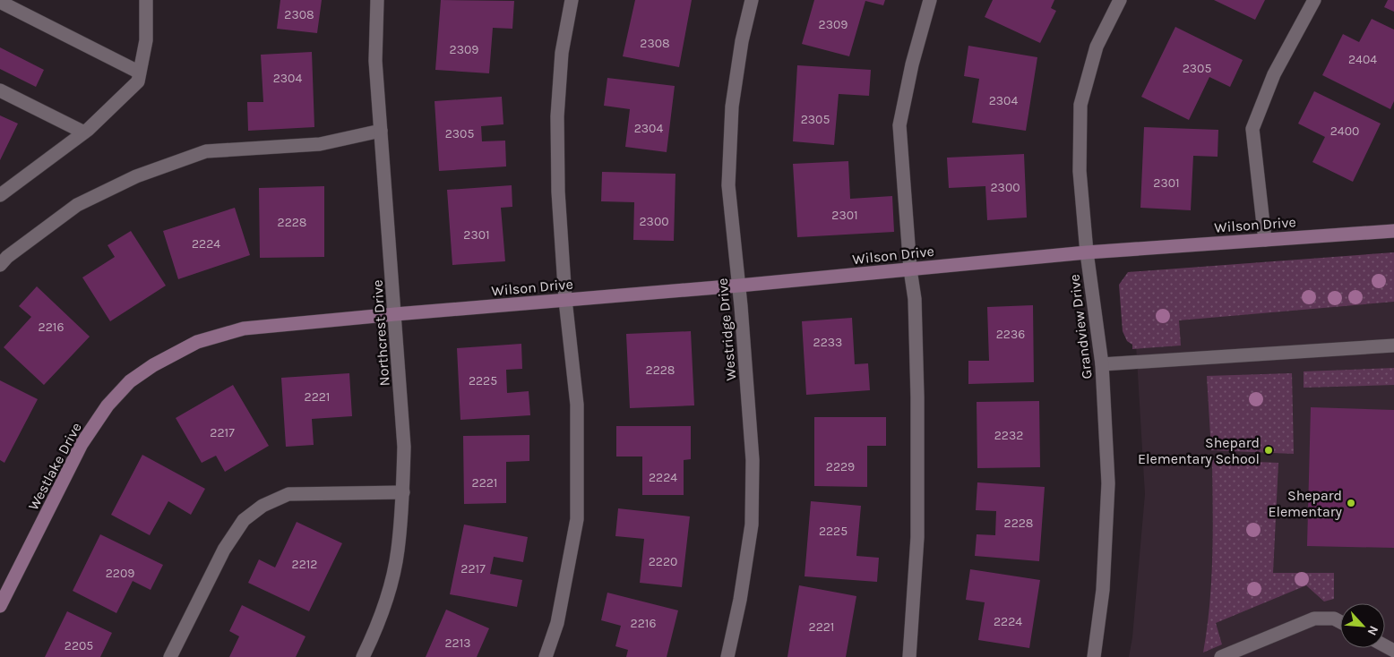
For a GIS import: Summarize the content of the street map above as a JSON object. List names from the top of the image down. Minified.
{"streets":{"street":["Wilson Drive","Grandview Drive","Westridge Drive","Northcrest Drive","Westlake Drive"]},"crossings":[["Wilson Drive","Grandview Drive"],["Wilson Drive","Westridge Drive"],["Wilson Drive","Northcrest Drive"],["Wilson Drive","Westlake Drive"],["Northcrest Drive","Westlake Drive"]],"places":["Shepard Elementary School","Shepard Elementary"],"house_numbers":["2308","2309","2308","2309","2404","2305","2304","2304","2305","2304","2400","2305","2301","2300","2301","2300","2228","2301","2224","2216","2236","2233","2228","2225","2221","2217","2232","2229","2224","2221","2228","2225","2220","2212","2217","2209","2224","2216","2221","2213","2205"],"north":"bottom right"}
